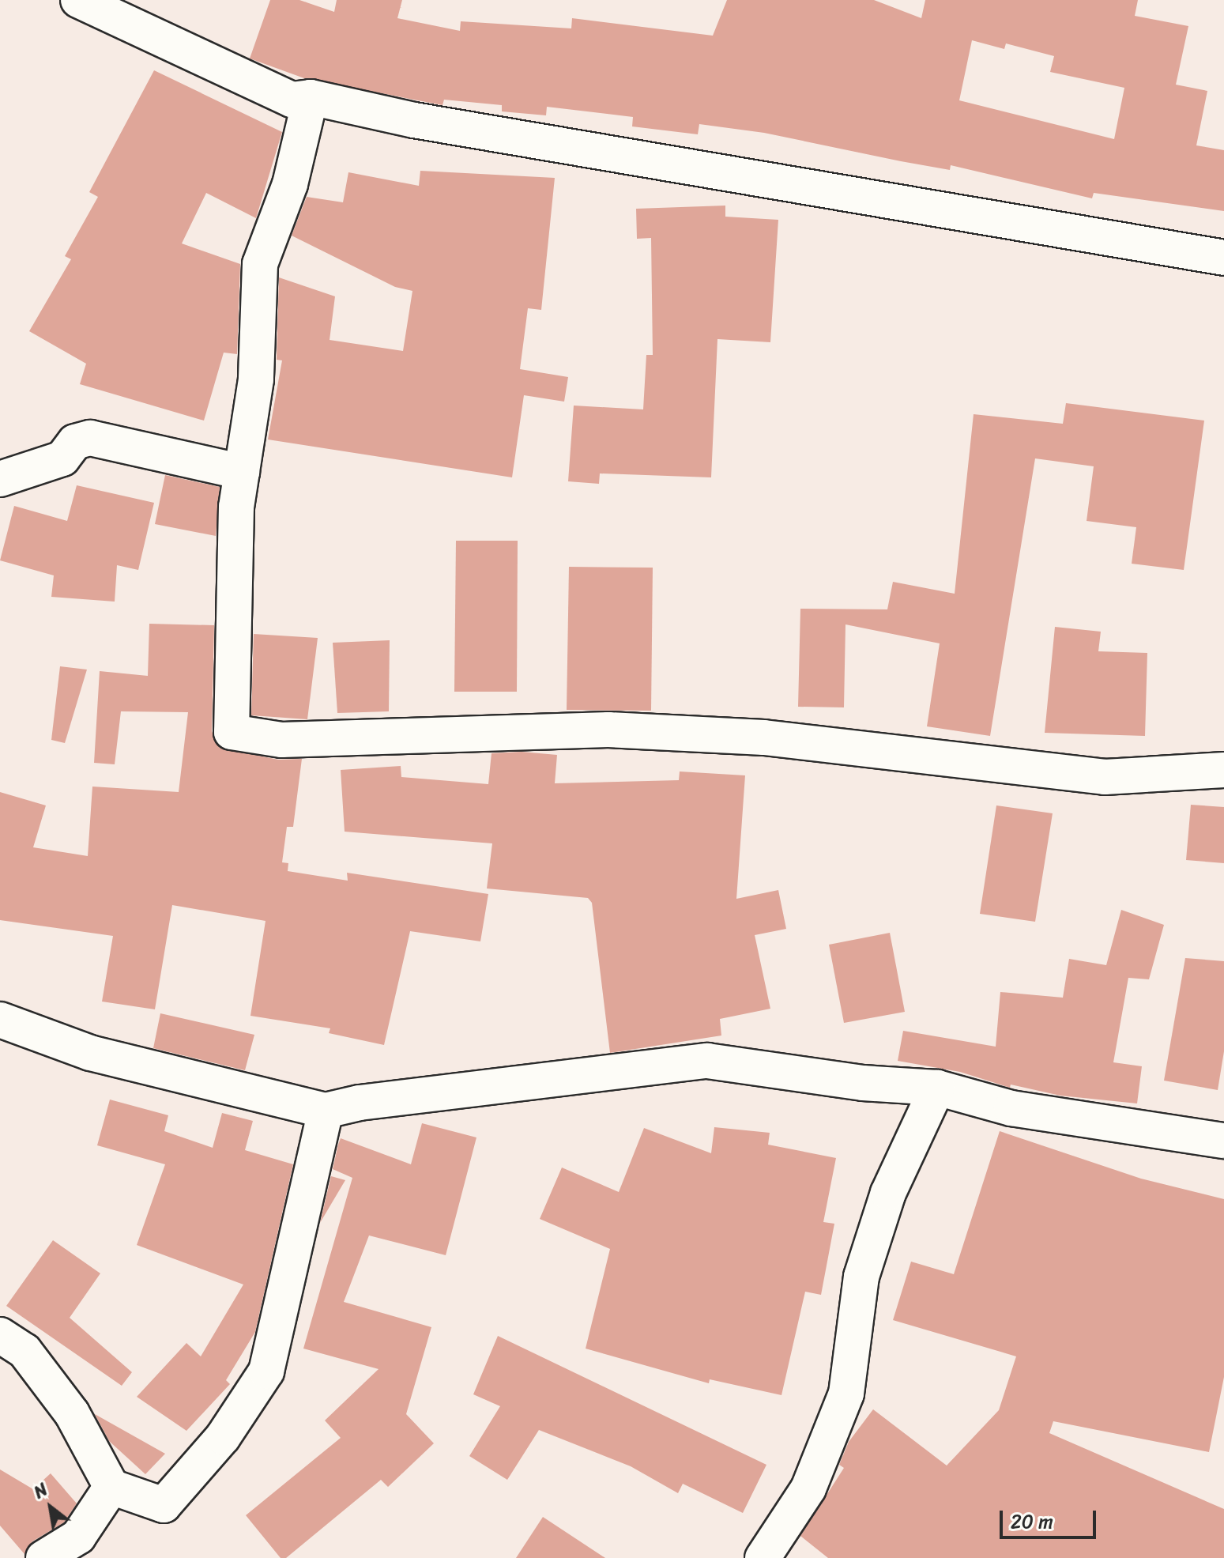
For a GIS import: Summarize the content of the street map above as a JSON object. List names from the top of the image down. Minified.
{"scale_bar":"20 m","north":"top left"}
